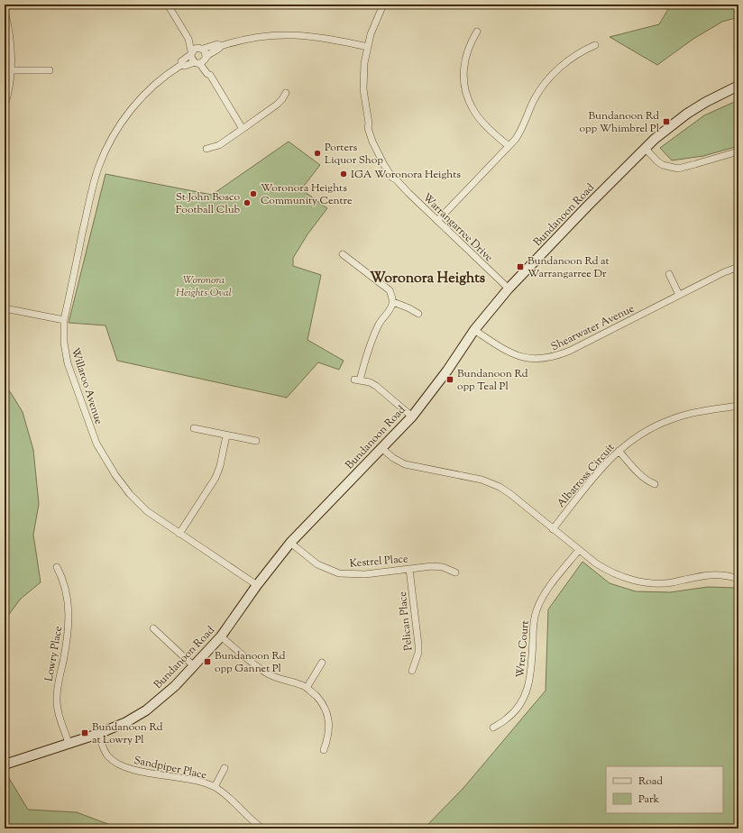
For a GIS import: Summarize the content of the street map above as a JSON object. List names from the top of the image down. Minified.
{"streets":{"street":["Bundanoon Road","Warrangarree Drive","Shearwater Avenue","Willaroo Avenue","Albatross Circuit","Kestrel Place","Pelican Place","Wren Court","Lowry Place","Sandpiper Place"]},"crossings":[["Bundanoon Road","Warrangarree Drive"],["Bundanoon Road","Shearwater Avenue"],["Bundanoon Road","Willaroo Avenue"],["Bundanoon Road","Kestrel Place"],["Bundanoon Road","Lowry Place"],["Bundanoon Road","Sandpiper Place"],["Warrangarree Drive","Willaroo Avenue"],["Kestrel Place","Pelican Place"]],"districts":["Woronora Heights"],"parks":["Woronora Heights Oval"],"places":{"transit":["Bundanoon Rd opp Whimbrel Pl","Bundanoon Rd at Warrangarree Dr","Bundanoon Rd opp Teal Pl","Bundanoon Rd opp Gannet Pl","Bundanoon Rd at Lowry Pl"],"other":["Porters Liquor Shop","IGA Woronora Heights","Woronora Heights Community Centre","St John Bosco Football Club"]},"legend":["Road","Park"]}
